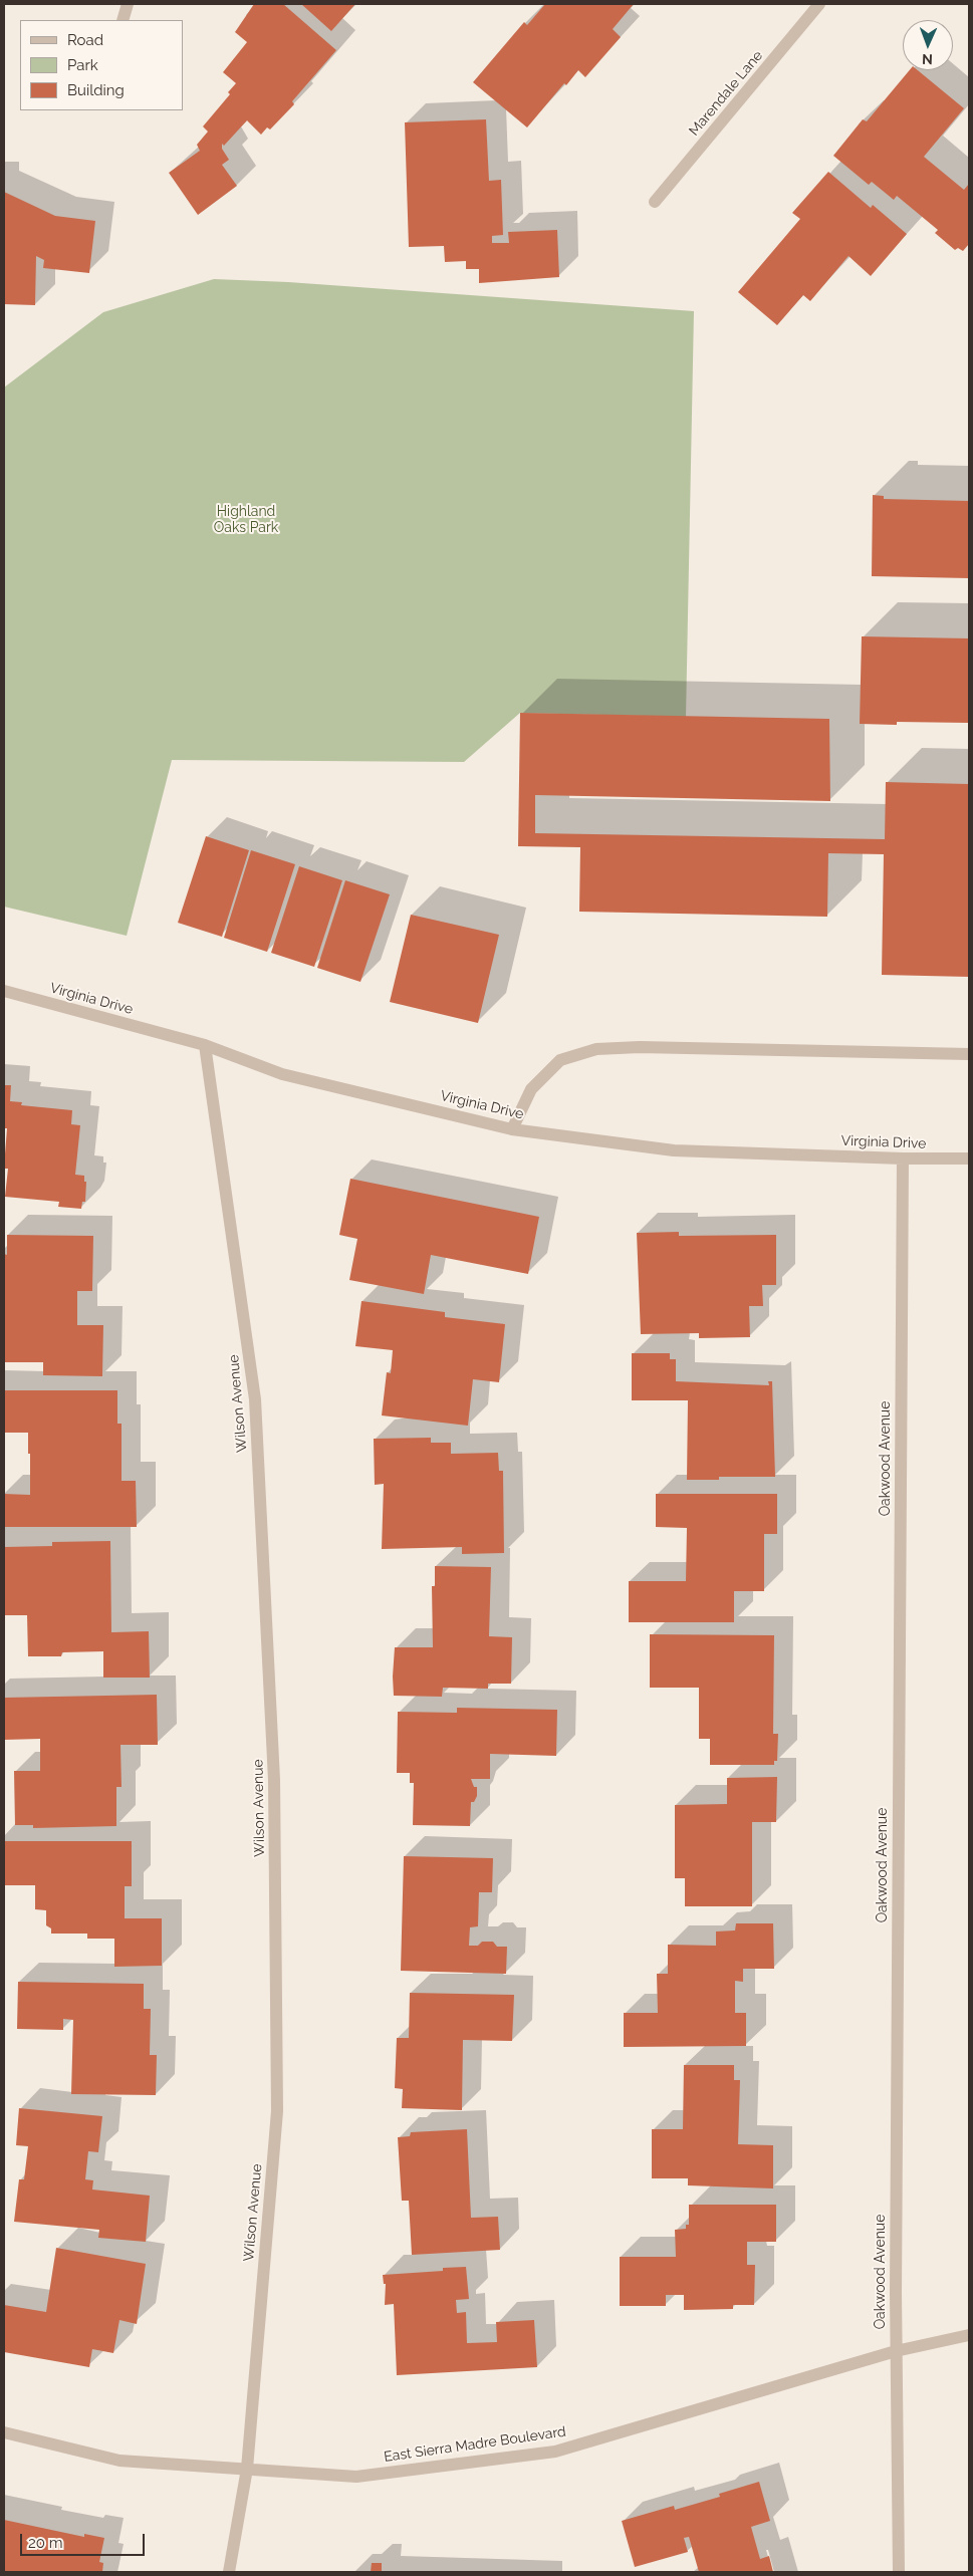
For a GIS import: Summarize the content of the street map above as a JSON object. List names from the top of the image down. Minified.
{"streets":{"street":["Marendale Lane","Virginia Drive","Wilson Avenue","Oakwood Avenue","East Sierra Madre Boulevard"]},"crossings":[["Virginia Drive","Wilson Avenue"],["Virginia Drive","Oakwood Avenue"],["Wilson Avenue","East Sierra Madre Boulevard"],["Oakwood Avenue","East Sierra Madre Boulevard"]],"parks":["Highland Oaks Park"],"legend":["Road","Park","Building"],"scale_bar":"20 m","north":"bottom"}
